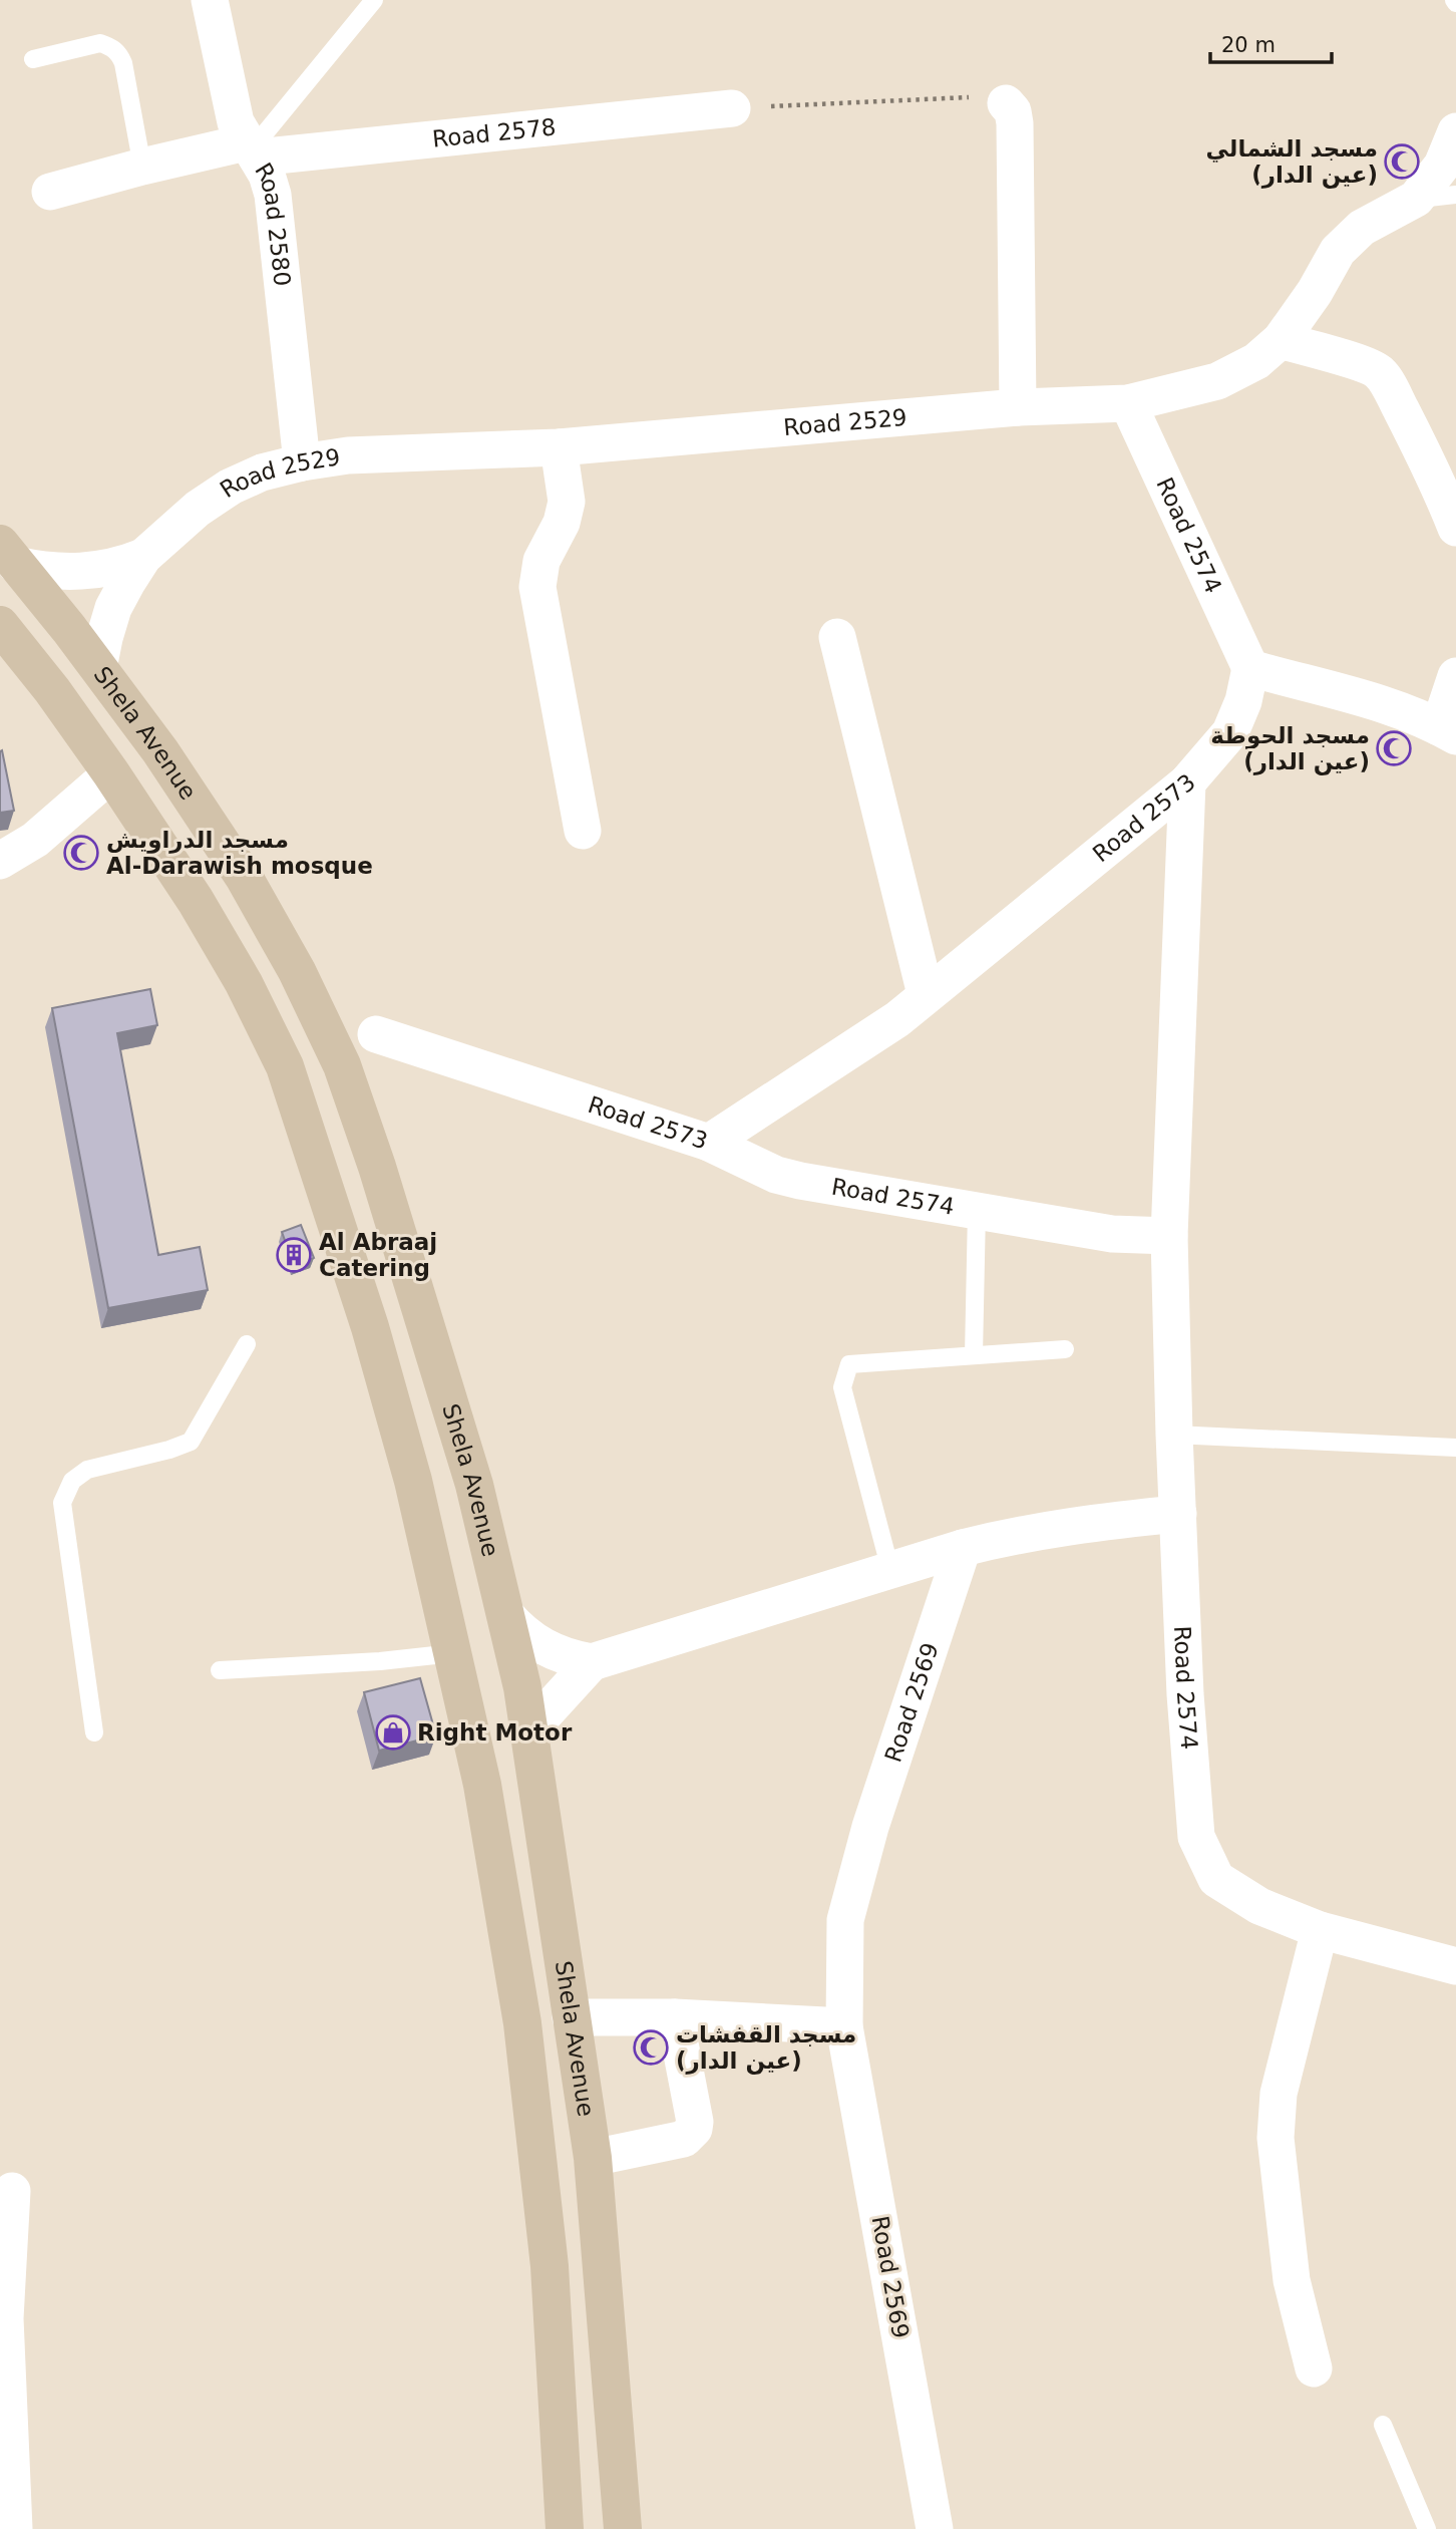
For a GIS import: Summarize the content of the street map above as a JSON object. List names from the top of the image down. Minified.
{"streets":{"main road":["Shela Avenue"],"street":["Road 2578","Road 2580","Road 2529","Road 2574","Road 2573","Road 2569"]},"crossings":[["Road 2578","Road 2580"],["Road 2580","Road 2529"],["Road 2529","Road 2574"],["Road 2529","Shela Avenue"],["Road 2574","Road 2573"]],"places":{"mosque":["مسجد الشمالي (عين الدار)","مسجد الحوطة (عين الدار)","مسجد الدراويش Al-Darawish mosque","مسجد القفشات (عين الدار)"],"building":["Al Abraaj Catering"],"shop":["Right Motor"]},"scale_bar":"20 m"}
